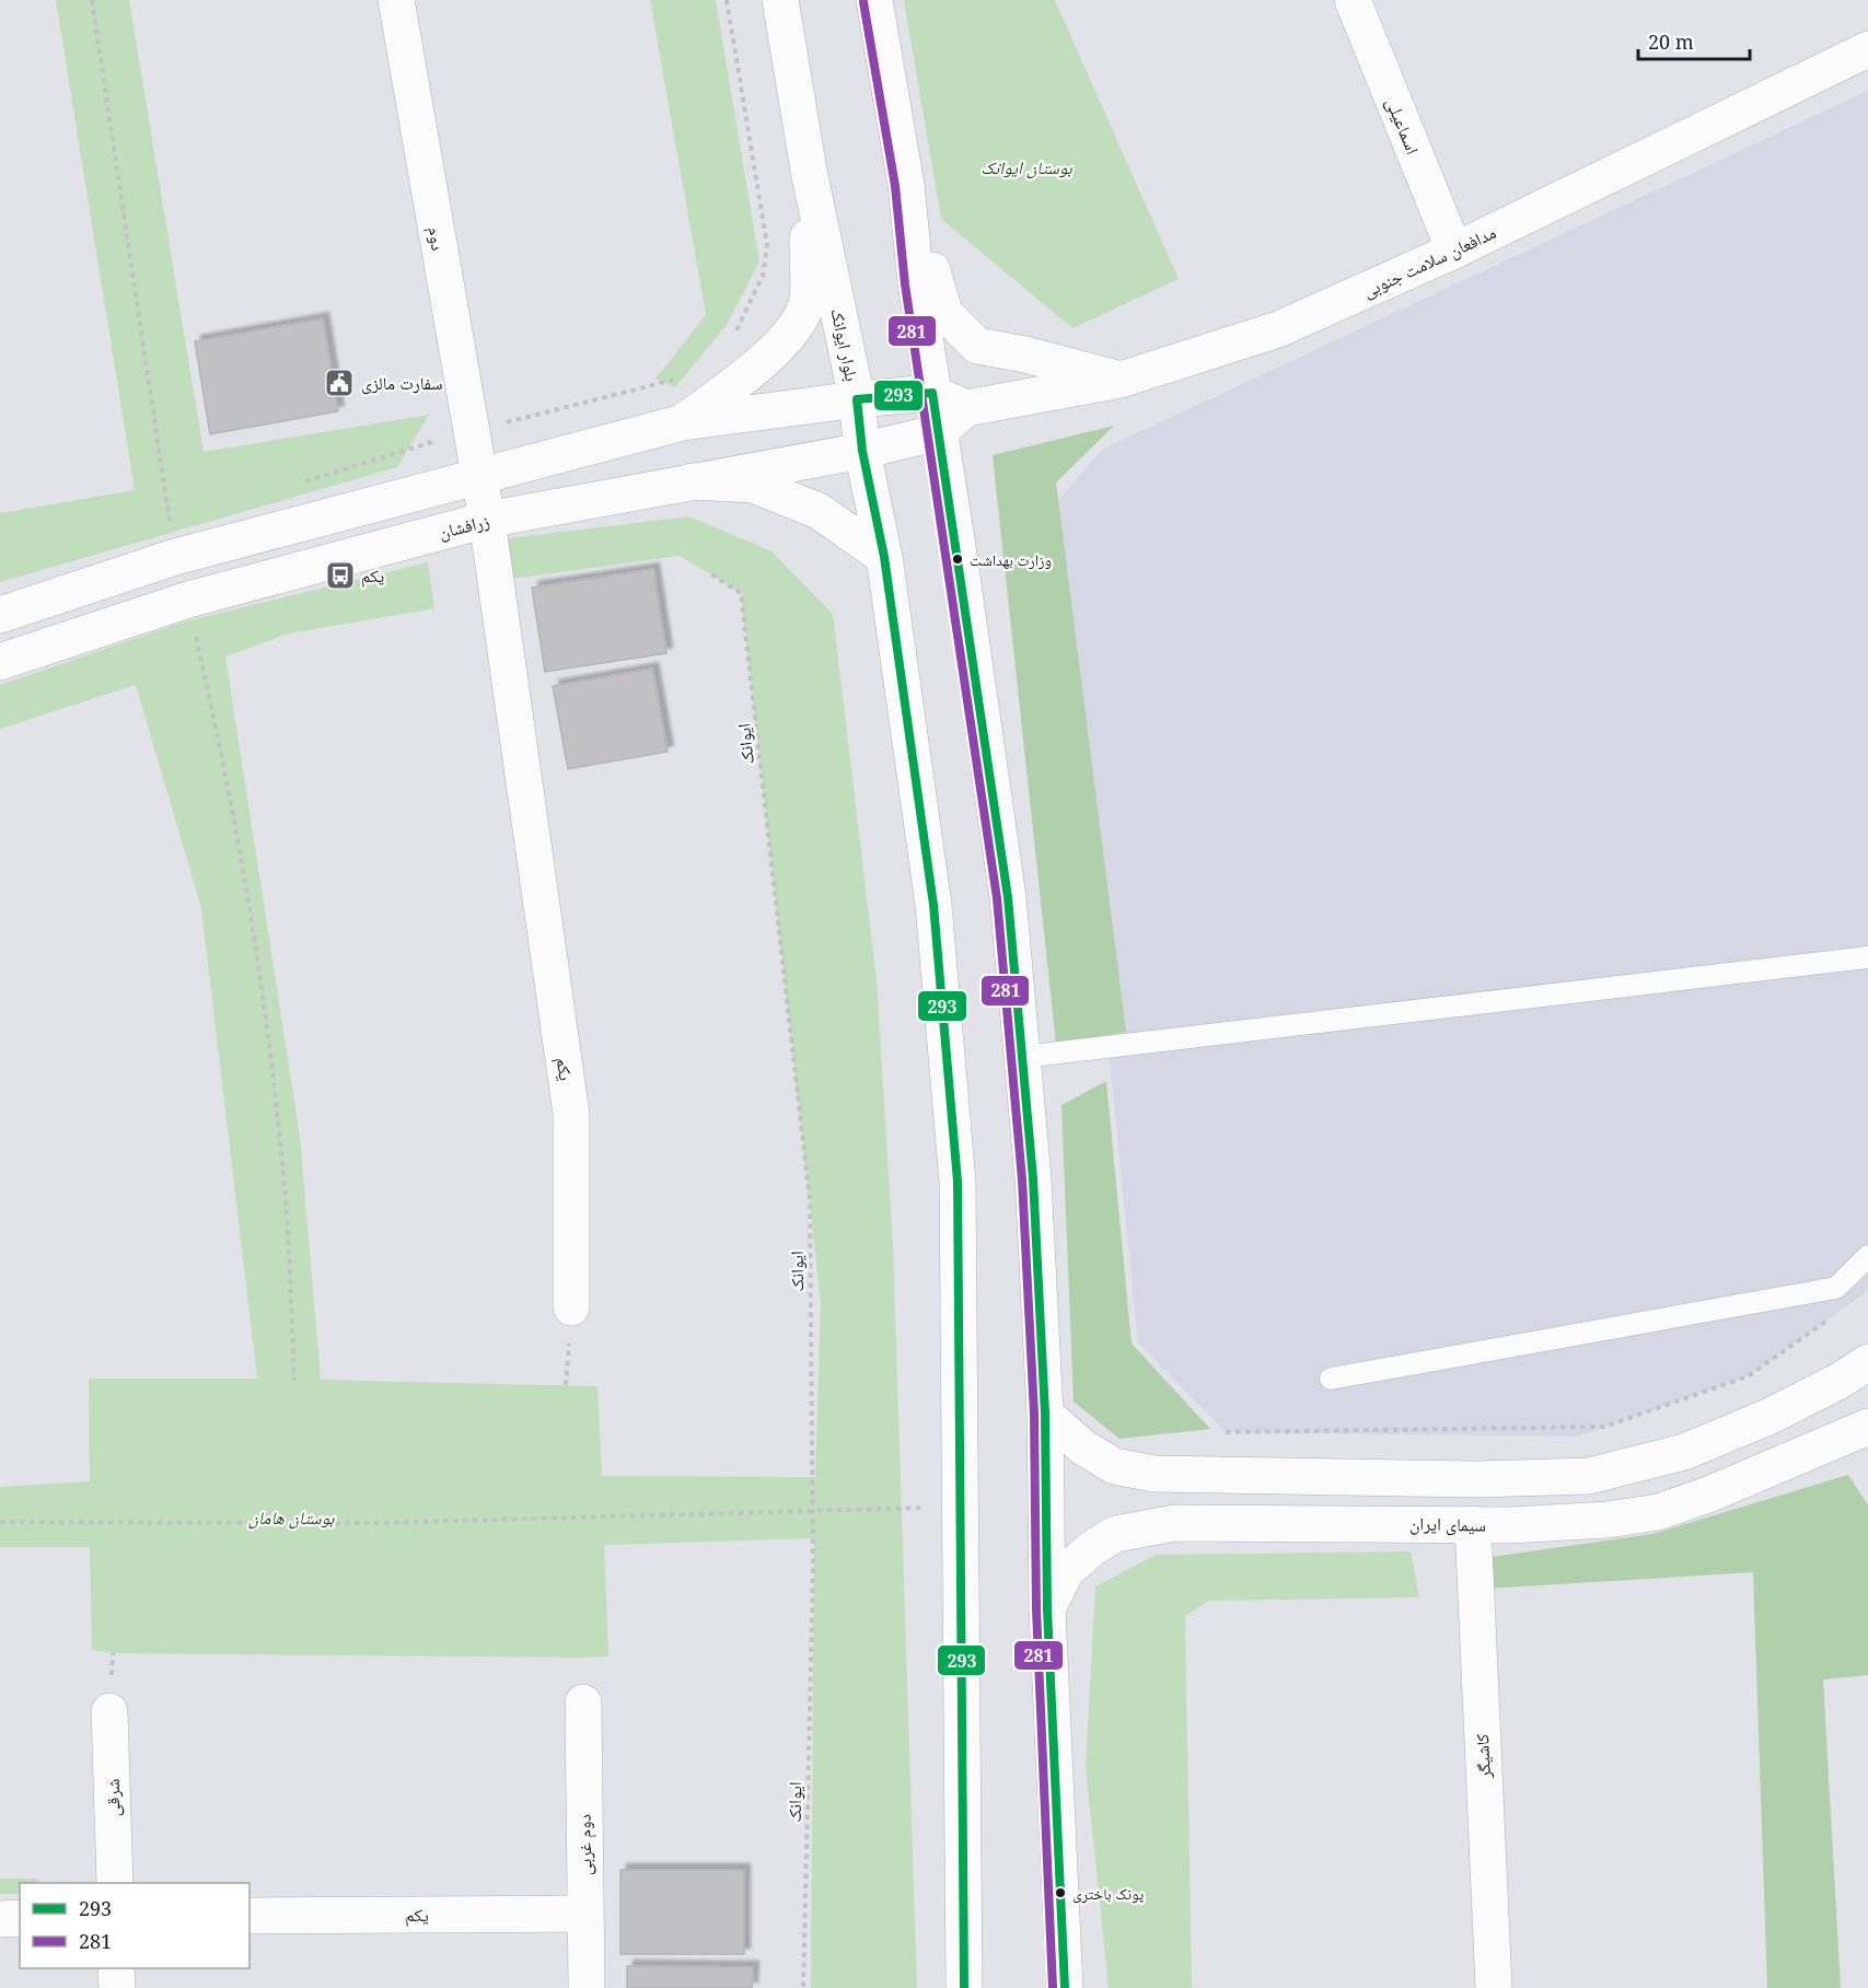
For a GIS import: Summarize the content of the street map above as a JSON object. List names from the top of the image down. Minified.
{"streets":{"street":["اسماعیلی","دوم","مدافعان سلامت جنوبی","بلوار ایوانک","زرافشان","یکم","سیمای ایران","کاشیگر","شرقی","دوم غربی"],"path":["ایوانک"]},"crossings":[["اسماعیلی","مدافعان سلامت جنوبی"],["دوم","زرافشان"],["دوم","یکم"],["بلوار ایوانک","زرافشان"],["زرافشان","یکم"],["یکم","دوم غربی"],["سیمای ایران","کاشیگر"]],"parks":["بوستان ایوانک","بوستان هامان"],"places":{"public building":["سفارت مالزی"],"other":["وزارت بهداشت","پونک باختری"],"bus stop":["یکم"]},"lines":["transit line 281","transit line 293"],"legend":["293","281"],"scale_bar":"20 m"}
